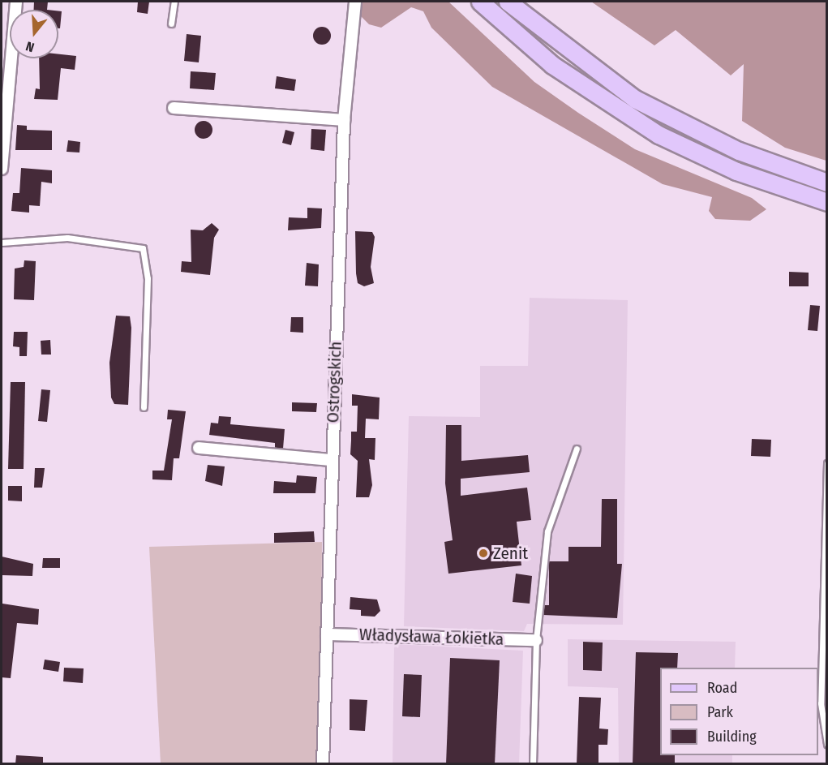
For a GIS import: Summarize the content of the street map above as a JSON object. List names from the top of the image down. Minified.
{"streets":{"street":["Ostrogskich","Władysława Łokietka"]},"crossings":[["Ostrogskich","Władysława Łokietka"]],"places":["Zenit"],"legend":["Road","Park","Building"],"north":"bottom"}
